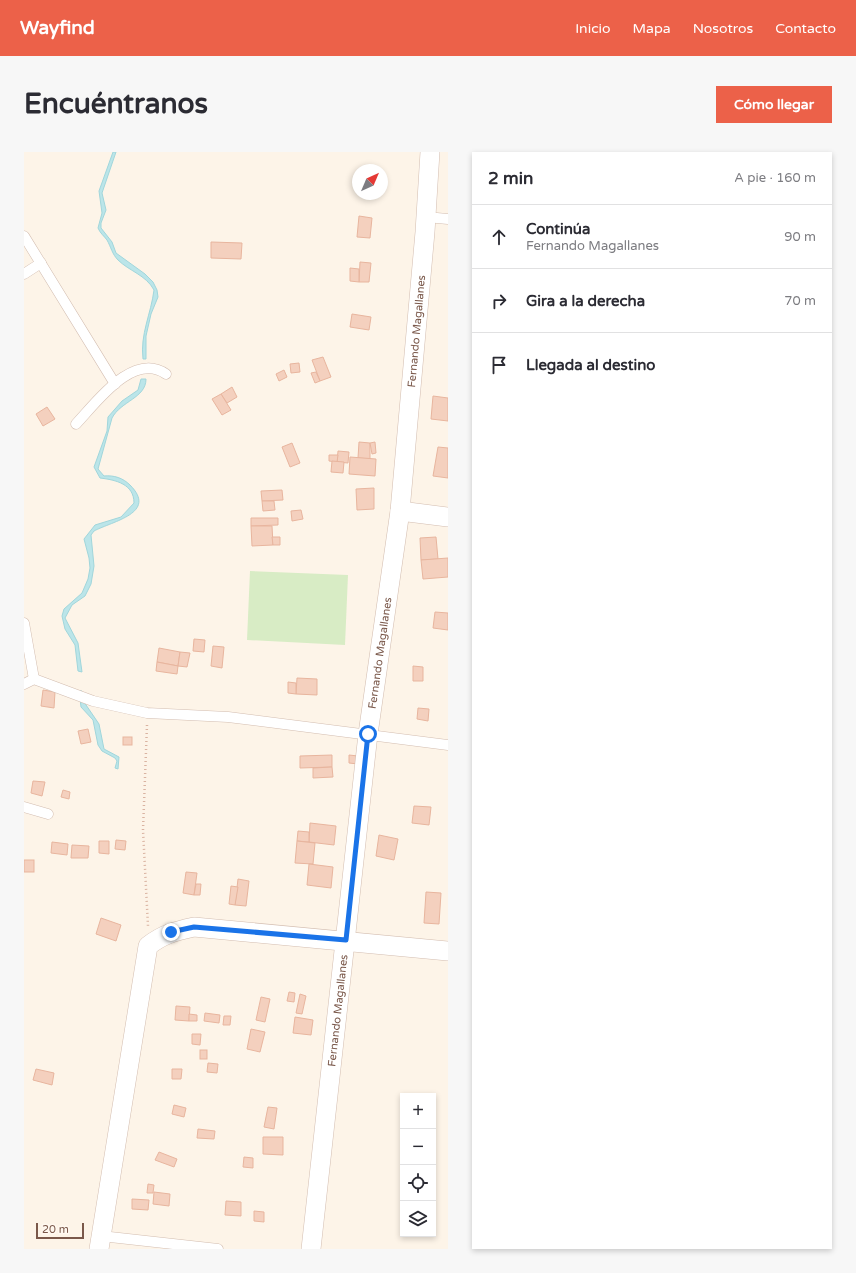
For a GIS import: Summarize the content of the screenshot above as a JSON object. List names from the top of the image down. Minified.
{"streets":{"street":["Fernando Magallanes"]},"scale_bar":"20 m","north":"top right","page":{"header":"Wayfind","nav":["Inicio","Mapa","Nosotros","Contacto"],"buttons":"Cómo llegar","title":"Encuéntranos","heading":["2 min","A pie · 160 m"],"list":[["Continúa","Fernando Magallanes","90 m"],["Gira a la derecha","70 m"],"Llegada al destino"],"map_buttons":["+","−"],"scale":"20 m"}}
